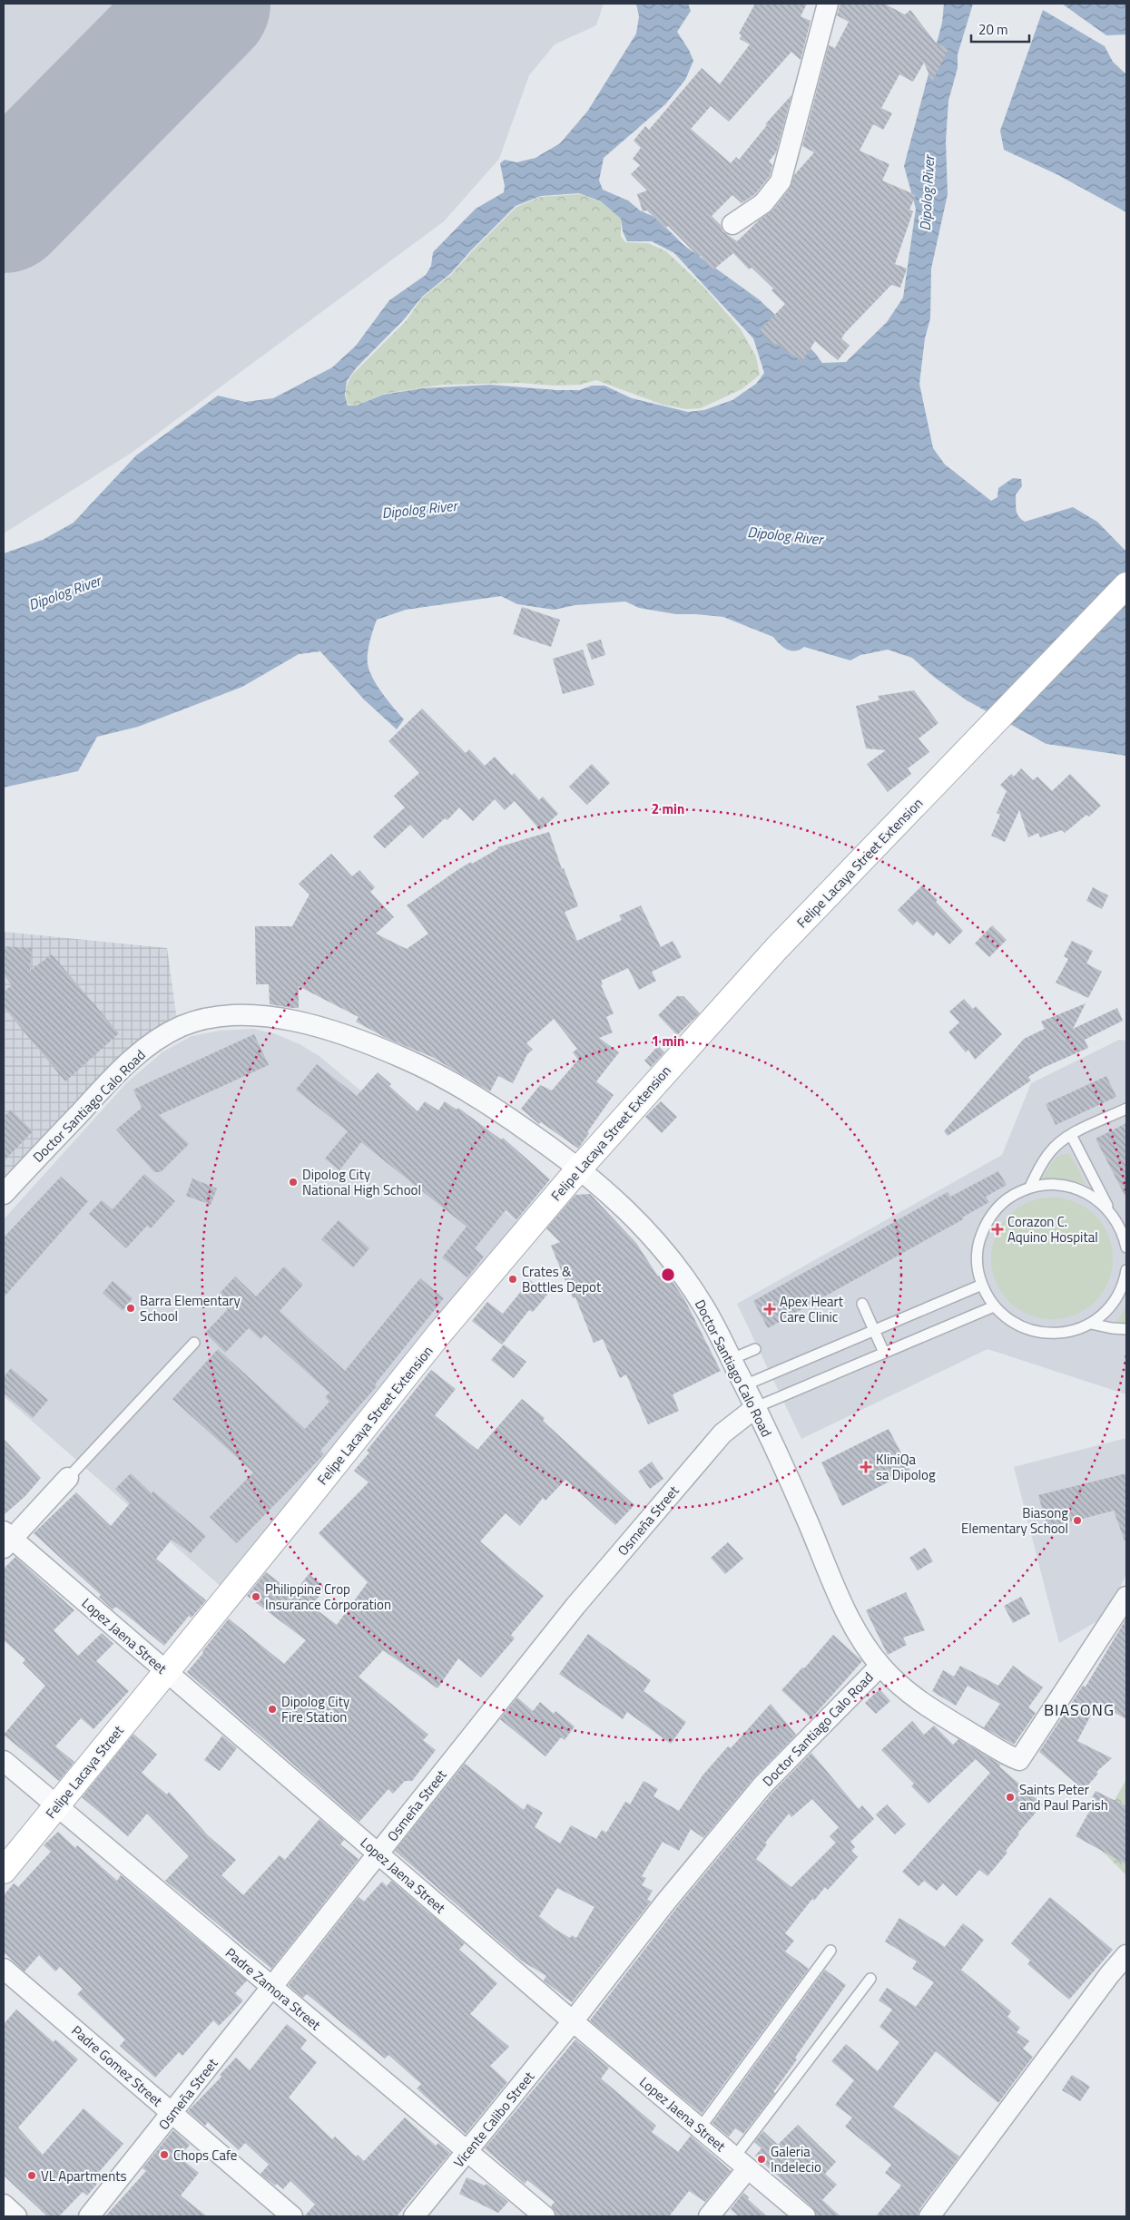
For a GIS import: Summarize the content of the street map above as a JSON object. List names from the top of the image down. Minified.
{"streets":{"main road":["Felipe Lacaya Street Extension","Felipe Lacaya Street"],"street":["Doctor Santiago Calo Road","Osmeña Street","Lopez Jaena Street","Padre Zamora Street","Padre Gomez Street","Vicente Calibo Street"]},"crossings":[["Felipe Lacaya Street Extension","Doctor Santiago Calo Road"],["Felipe Lacaya Street Extension","Lopez Jaena Street"],["Felipe Lacaya Street Extension","Felipe Lacaya Street"],["Doctor Santiago Calo Road","Osmeña Street"],["Doctor Santiago Calo Road","Lopez Jaena Street"],["Doctor Santiago Calo Road","Vicente Calibo Street"],["Osmeña Street","Lopez Jaena Street"],["Osmeña Street","Padre Zamora Street"],["Osmeña Street","Padre Gomez Street"],["Lopez Jaena Street","Felipe Lacaya Street"],["Lopez Jaena Street","Vicente Calibo Street"],["Felipe Lacaya Street","Padre Zamora Street"],["Padre Zamora Street","Vicente Calibo Street"]],"districts":["BIASONG"],"water":["Dipolog River"],"places":{"other":["Dipolog City National High School","Crates & Bottles Depot","Barra Elementary School","Biasong Elementary School","Philippine Crop Insurance Corporation","Dipolog City Fire Station","Saints Peter and Paul Parish","Chops Cafe","Galeria Indelecio","VL Apartments"],"health":["Corazon C. Aquino Hospital","Apex Heart Care Clinic","KliniQa sa Dipolog"]},"scale_bar":"20 m","rings":["2 min","1 min"]}
